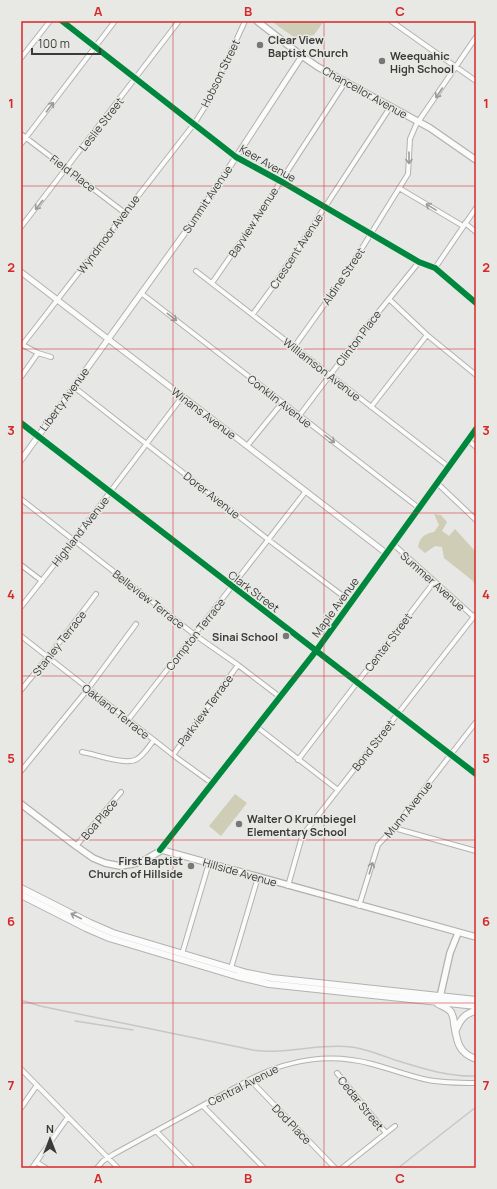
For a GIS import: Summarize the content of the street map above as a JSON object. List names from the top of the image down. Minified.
{"streets":{"main road":["Chancellor Avenue","Hillside Avenue"],"street":["Hobson Street","Leslie Street","Keer Avenue","Field Place","Summit Avenue","Bayview Avenue","Wyndmoor Avenue","Crescent Avenue","Aldine Street","Clinton Place","Williamson Avenue","Liberty Avenue","Conklin Avenue","Winans Avenue","Dorer Avenue","Highland Avenue","Summer Avenue","Clark Street","Belleview Terrace","Maple Avenue","Compton Terrace","Center Street","Stanley Terrace","Parkview Terrace","Oakland Terrace","Bond Street","Munn Avenue","Boa Place","Central Avenue","Cedar Street","Dod Place"]},"crossings":[["Hobson Street","Keer Avenue"],["Hobson Street","Wyndmoor Avenue"],["Chancellor Avenue","Summit Avenue"],["Chancellor Avenue","Bayview Avenue"],["Chancellor Avenue","Crescent Avenue"],["Chancellor Avenue","Aldine Street"],["Leslie Street","Keer Avenue"],["Leslie Street","Field Place"],["Keer Avenue","Summit Avenue"],["Keer Avenue","Bayview Avenue"],["Keer Avenue","Wyndmoor Avenue"],["Keer Avenue","Crescent Avenue"],["Keer Avenue","Aldine Street"],["Keer Avenue","Clinton Place"],["Field Place","Wyndmoor Avenue"],["Summit Avenue","Liberty Avenue"],["Summit Avenue","Conklin Avenue"],["Summit Avenue","Winans Avenue"],["Bayview Avenue","Williamson Avenue"],["Wyndmoor Avenue","Winans Avenue"],["Crescent Avenue","Williamson Avenue"],["Aldine Street","Williamson Avenue"],["Clinton Place","Williamson Avenue"],["Clinton Place","Conklin Avenue"],["Williamson Avenue","Maple Avenue"],["Liberty Avenue","Winans Avenue"],["Liberty Avenue","Dorer Avenue"],["Liberty Avenue","Clark Street"],["Conklin Avenue","Maple Avenue"],["Winans Avenue","Highland Avenue"],["Winans Avenue","Maple Avenue"],["Winans Avenue","Compton Terrace"],["Dorer Avenue","Highland Avenue"],["Dorer Avenue","Maple Avenue"],["Dorer Avenue","Compton Terrace"],["Highland Avenue","Clark Street"],["Highland Avenue","Belleview Terrace"],["Summer Avenue","Maple Avenue"],["Summer Avenue","Center Street"],["Summer Avenue","Bond Street"],["Clark Street","Maple Avenue"],["Clark Street","Compton Terrace"],["Clark Street","Center Street"],["Clark Street","Bond Street"],["Clark Street","Munn Avenue"],["Belleview Terrace","Maple Avenue"],["Belleview Terrace","Compton Terrace"],["Belleview Terrace","Parkview Terrace"],["Maple Avenue","Oakland Terrace"],["Maple Avenue","Hillside Avenue"],["Compton Terrace","Oakland Terrace"],["Stanley Terrace","Oakland Terrace"],["Parkview Terrace","Oakland Terrace"],["Bond Street","Hillside Avenue"],["Munn Avenue","Hillside Avenue"],["Central Avenue","Dod Place"]],"one_way":["Aldine Street","Conklin Avenue","Munn Avenue"],"places":["Clear View Baptist Church","Weequahic High School","Sinai School","Walter O Krumbiegel Elementary School","First Baptist Church of Hillside"],"scale_bar":"100 m","north":"top","grid":{"columns":["A","B","C"],"rows":["1","2","3","4","5","6","7"]}}
